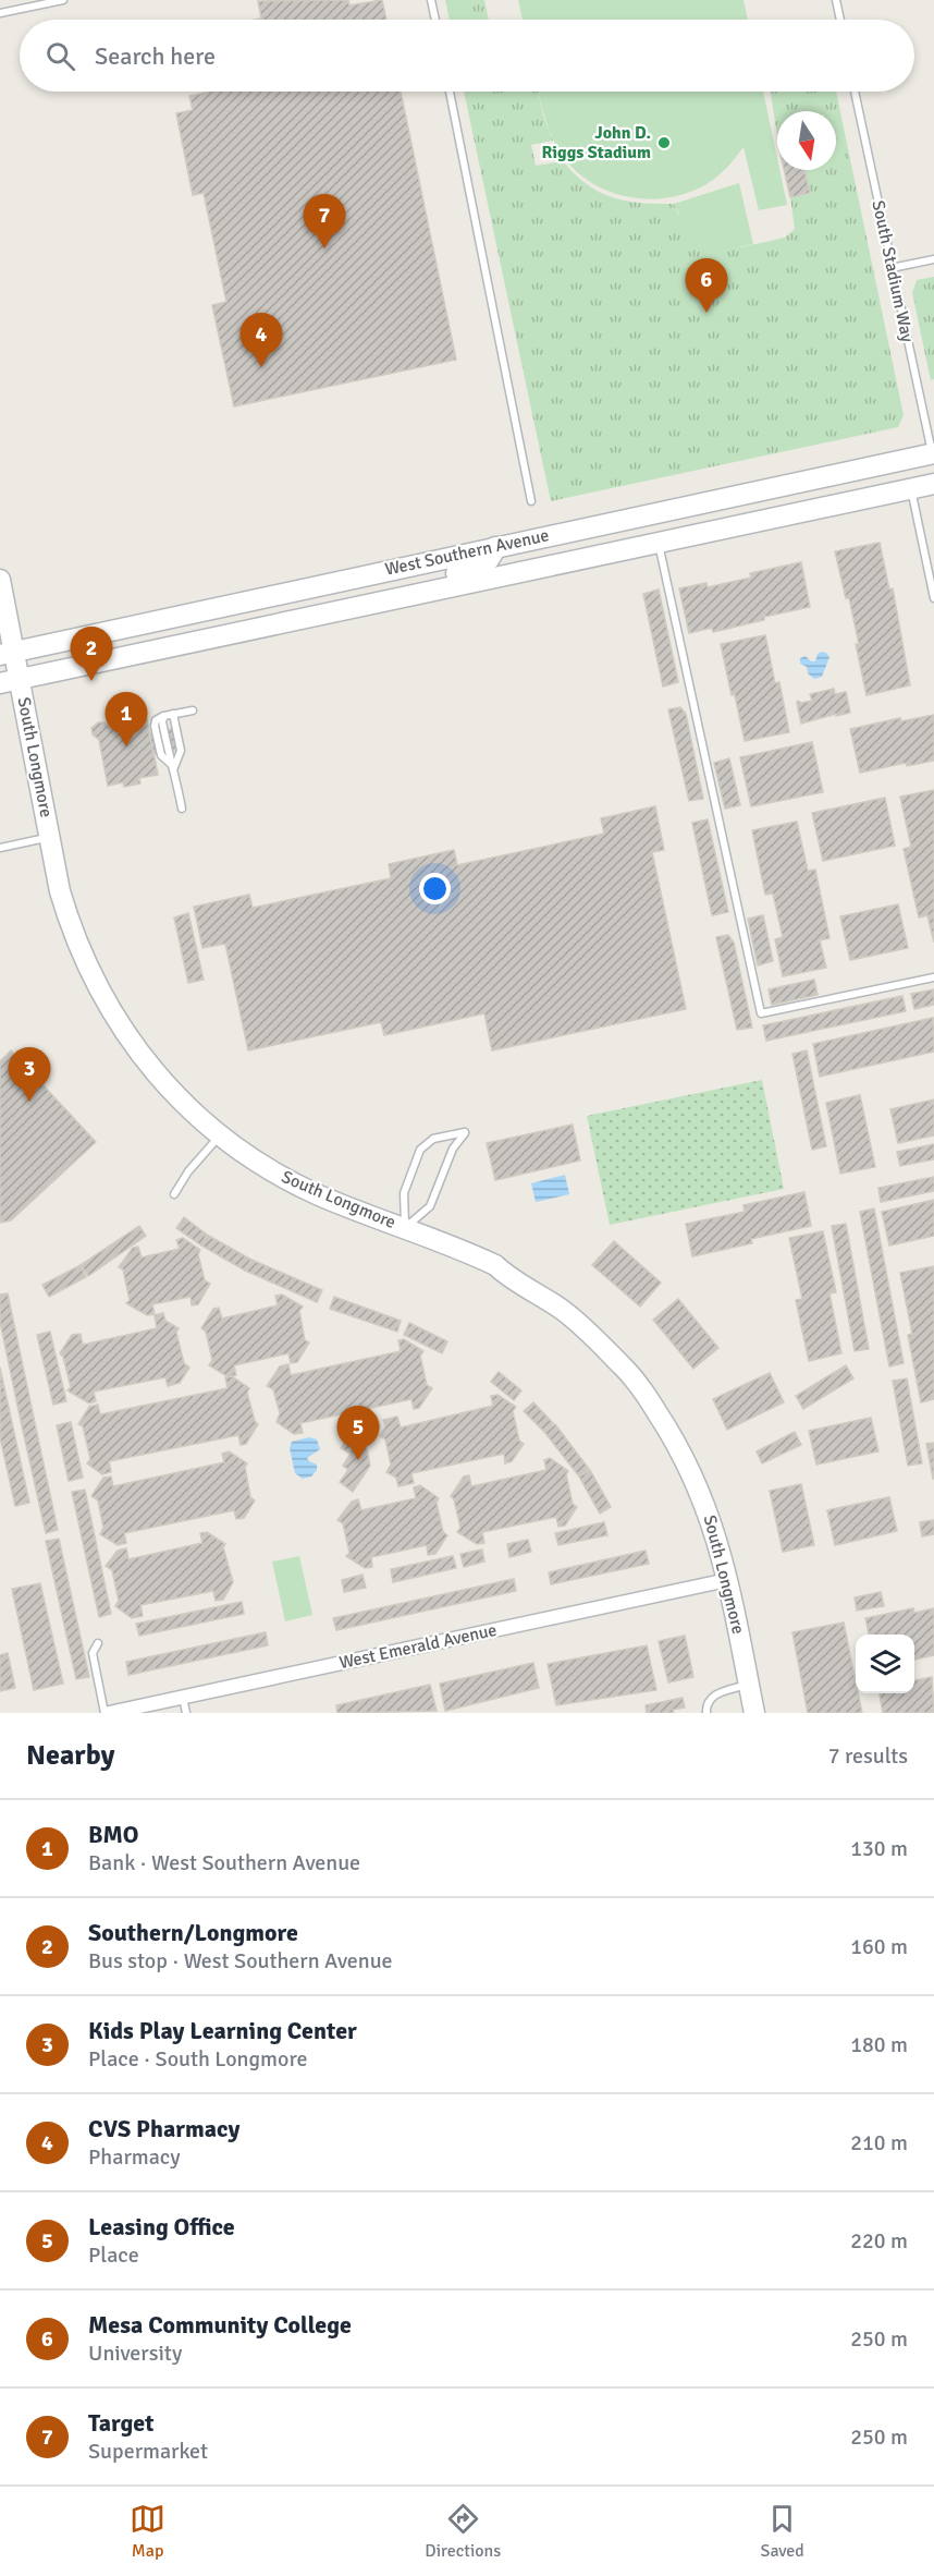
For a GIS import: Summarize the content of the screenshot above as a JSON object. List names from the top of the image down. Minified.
{"streets":{"main road":["West Southern Avenue","South Longmore"],"street":["West Emerald Avenue"],"lane":["South Stadium Way"]},"crossings":[["South Stadium Way","West Southern Avenue"],["West Southern Avenue","South Longmore"],["South Longmore","West Emerald Avenue"]],"places":["John D. Riggs Stadium"],"north":"bottom","page":{"search":"Search here","pins":["7","6","4","2","1","3","5"],"heading":["Nearby","7 results"],"list":[{"mark":"1","name":"BMO","note":"Bank · West Southern Avenue","value":"130 m"},{"mark":"2","name":"Southern/Longmore","note":"Bus stop · West Southern Avenue","value":"160 m"},{"mark":"3","name":"Kids Play Learning Center","note":"Place · South Longmore","value":"180 m"},{"mark":"4","name":"CVS Pharmacy","note":"Pharmacy","value":"210 m"},{"mark":"5","name":"Leasing Office","note":"Place","value":"220 m"},{"mark":"6","name":"Mesa Community College","note":"University","value":"250 m"},{"mark":"7","name":"Target","note":"Supermarket","value":"250 m"}],"nav":["Map","Directions","Saved"]}}
